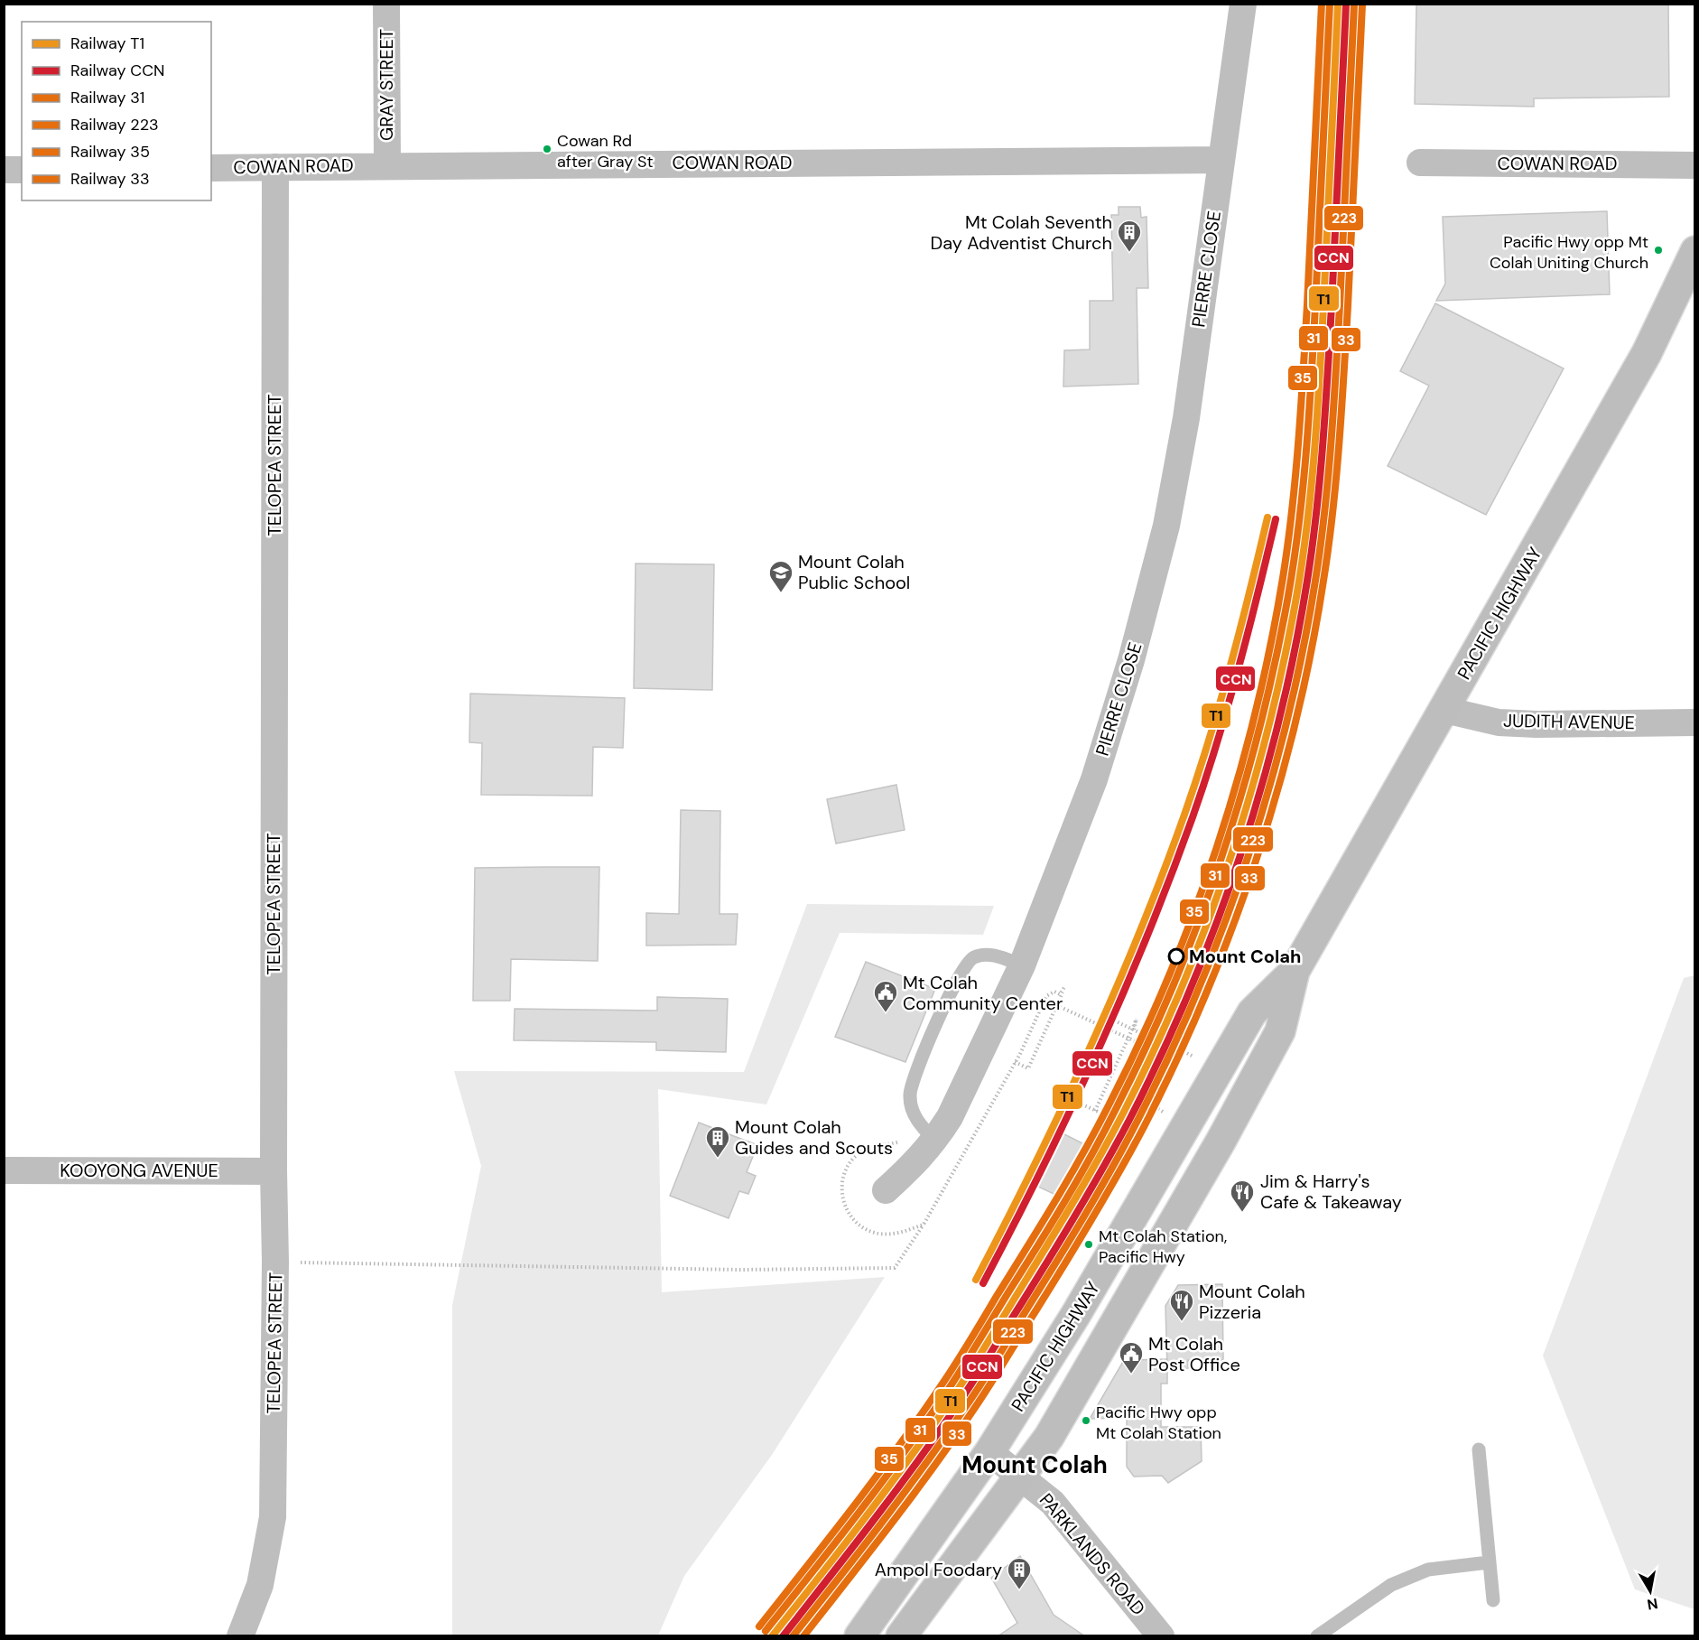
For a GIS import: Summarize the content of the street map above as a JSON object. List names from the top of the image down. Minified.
{"streets":{"main road":["PACIFIC HIGHWAY"],"street":["GRAY STREET","COWAN ROAD","PIERRE CLOSE","TELOPEA STREET","JUDITH AVENUE","KOOYONG AVENUE","PARKLANDS ROAD"]},"crossings":[["GRAY STREET","COWAN ROAD"],["COWAN ROAD","PIERRE CLOSE"],["COWAN ROAD","TELOPEA STREET"],["TELOPEA STREET","KOOYONG AVENUE"],["PACIFIC HIGHWAY","JUDITH AVENUE"],["PACIFIC HIGHWAY","PARKLANDS ROAD"]],"districts":["Mount Colah"],"places":{"other":["Cowan Rd after Gray St","Pacific Hwy opp Mt Colah Uniting Church","Mount Colah","Mt Colah Station, Pacific Hwy","Pacific Hwy opp Mt Colah Station"],"building":["Mt Colah Seventh Day Adventist Church","Mount Colah Guides and Scouts","Ampol Foodary"],"school or university":["Mount Colah Public School"],"public building":["Mt Colah Community Center","Mt Colah Post Office"],"restaurant":["Jim & Harry's Cafe & Takeaway","Mount Colah Pizzeria"]},"lines":["rail line T1","rail line CCN","rail line 31","rail line 35","rail line 223","rail line 33"],"legend":["Railway T1","Railway CCN","Railway 31","Railway 223","Railway 35","Railway 33"],"north":"bottom"}
